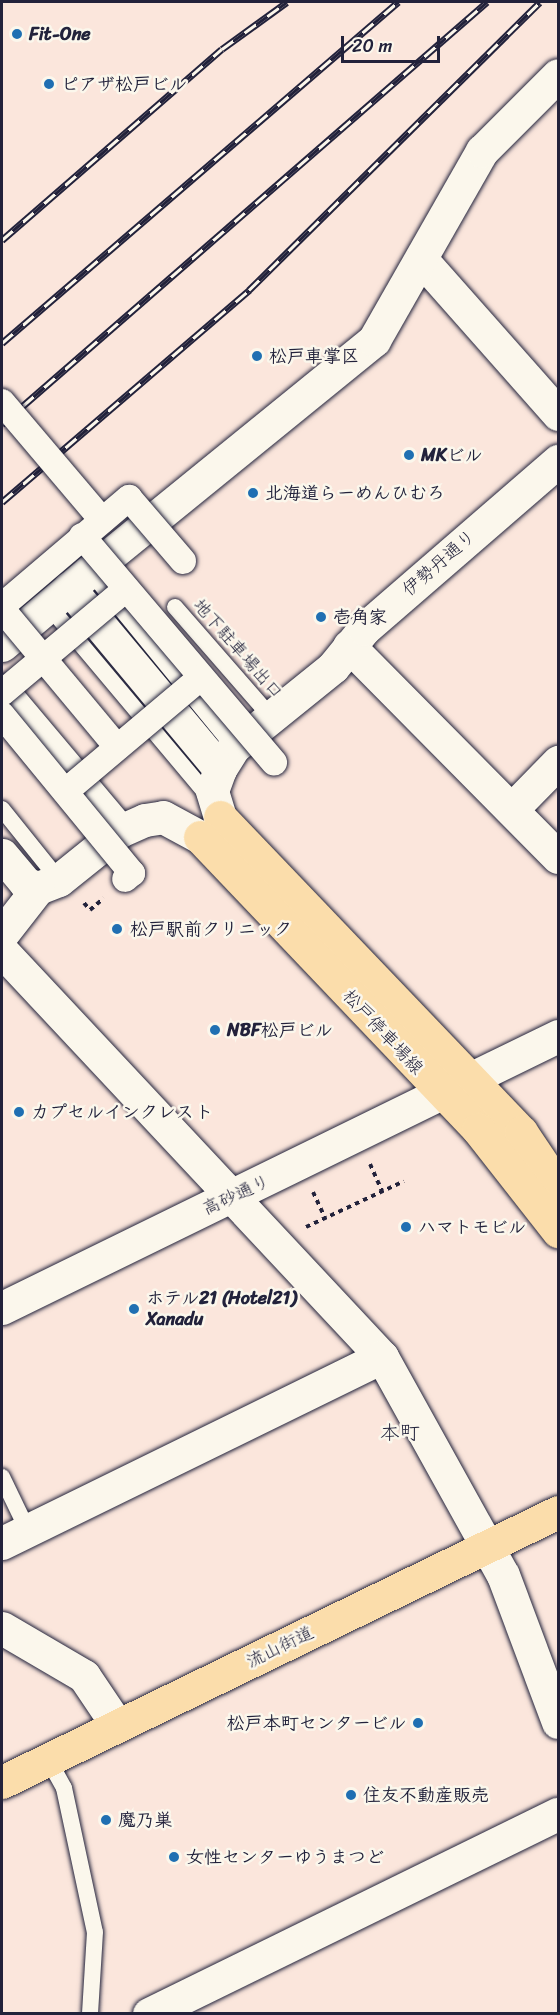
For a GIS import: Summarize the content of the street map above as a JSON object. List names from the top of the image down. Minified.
{"streets":{"main road":["松戸停車場線","流山街道"],"street":["伊勢丹通り","高砂通り"],"lane":["地下駐車場出口"]},"crossings":[["伊勢丹通り","地下駐車場出口"],["松戸停車場線","高砂通り"]],"districts":["本町"],"places":["Fit-One","ピアザ松戸ビル","松戸車掌区","MKビル","北海道らーめんひむろ","壱角家","松戸駅前クリニック","NBF松戸ビル","カプセルインクレスト","ハマトモビル","ホテル21 (Hotel21) Xanadu","松戸本町センタービル","住友不動産販売","魔乃巣","女性センターゆうまつど"],"scale_bar":"20 m"}
